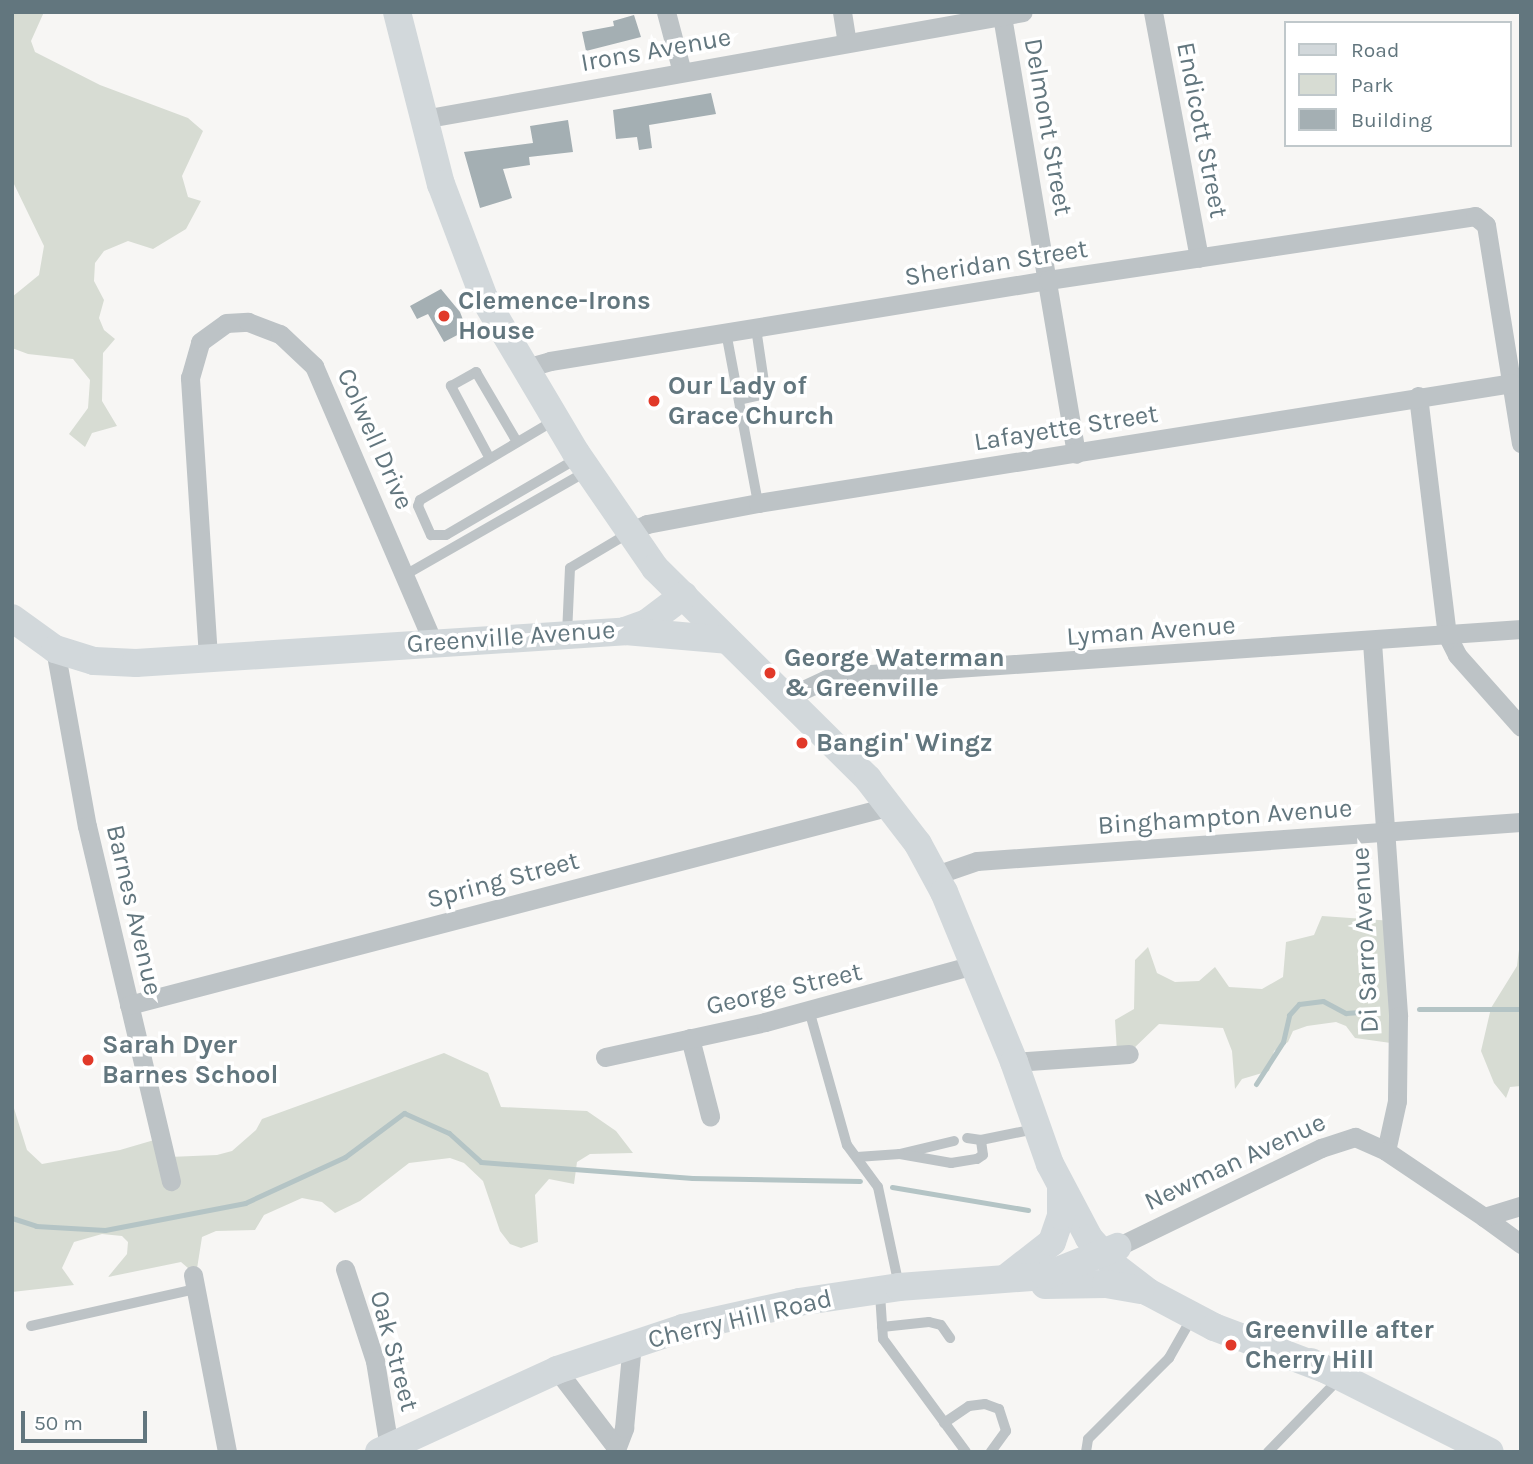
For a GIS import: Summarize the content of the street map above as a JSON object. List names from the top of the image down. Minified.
{"streets":{"main road":["Greenville Avenue","Cherry Hill Road"],"street":["Irons Avenue","Delmont Street","Endicott Street","Sheridan Street","Lafayette Street","Colwell Drive","Lyman Avenue","Binghampton Avenue","Spring Street","Barnes Avenue","Di Sarro Avenue","George Street","Newman Avenue","Oak Street"]},"crossings":[["Irons Avenue","Delmont Street"],["Delmont Street","Sheridan Street"],["Delmont Street","Lafayette Street"],["Endicott Street","Sheridan Street"],["Sheridan Street","Lafayette Street"],["Colwell Drive","Greenville Avenue"],["Lyman Avenue","Di Sarro Avenue"],["Greenville Avenue","Barnes Avenue"],["Binghampton Avenue","Di Sarro Avenue"],["Spring Street","Barnes Avenue"],["Di Sarro Avenue","Newman Avenue"],["Newman Avenue","Cherry Hill Road"],["Cherry Hill Road","Oak Street"]],"places":["Clemence-Irons House","Our Lady of Grace Church","George Waterman & Greenville","Bangin' Wingz","Sarah Dyer Barnes School","Greenville after Cherry Hill"],"legend":["Road","Park","Building"],"scale_bar":"50 m"}
